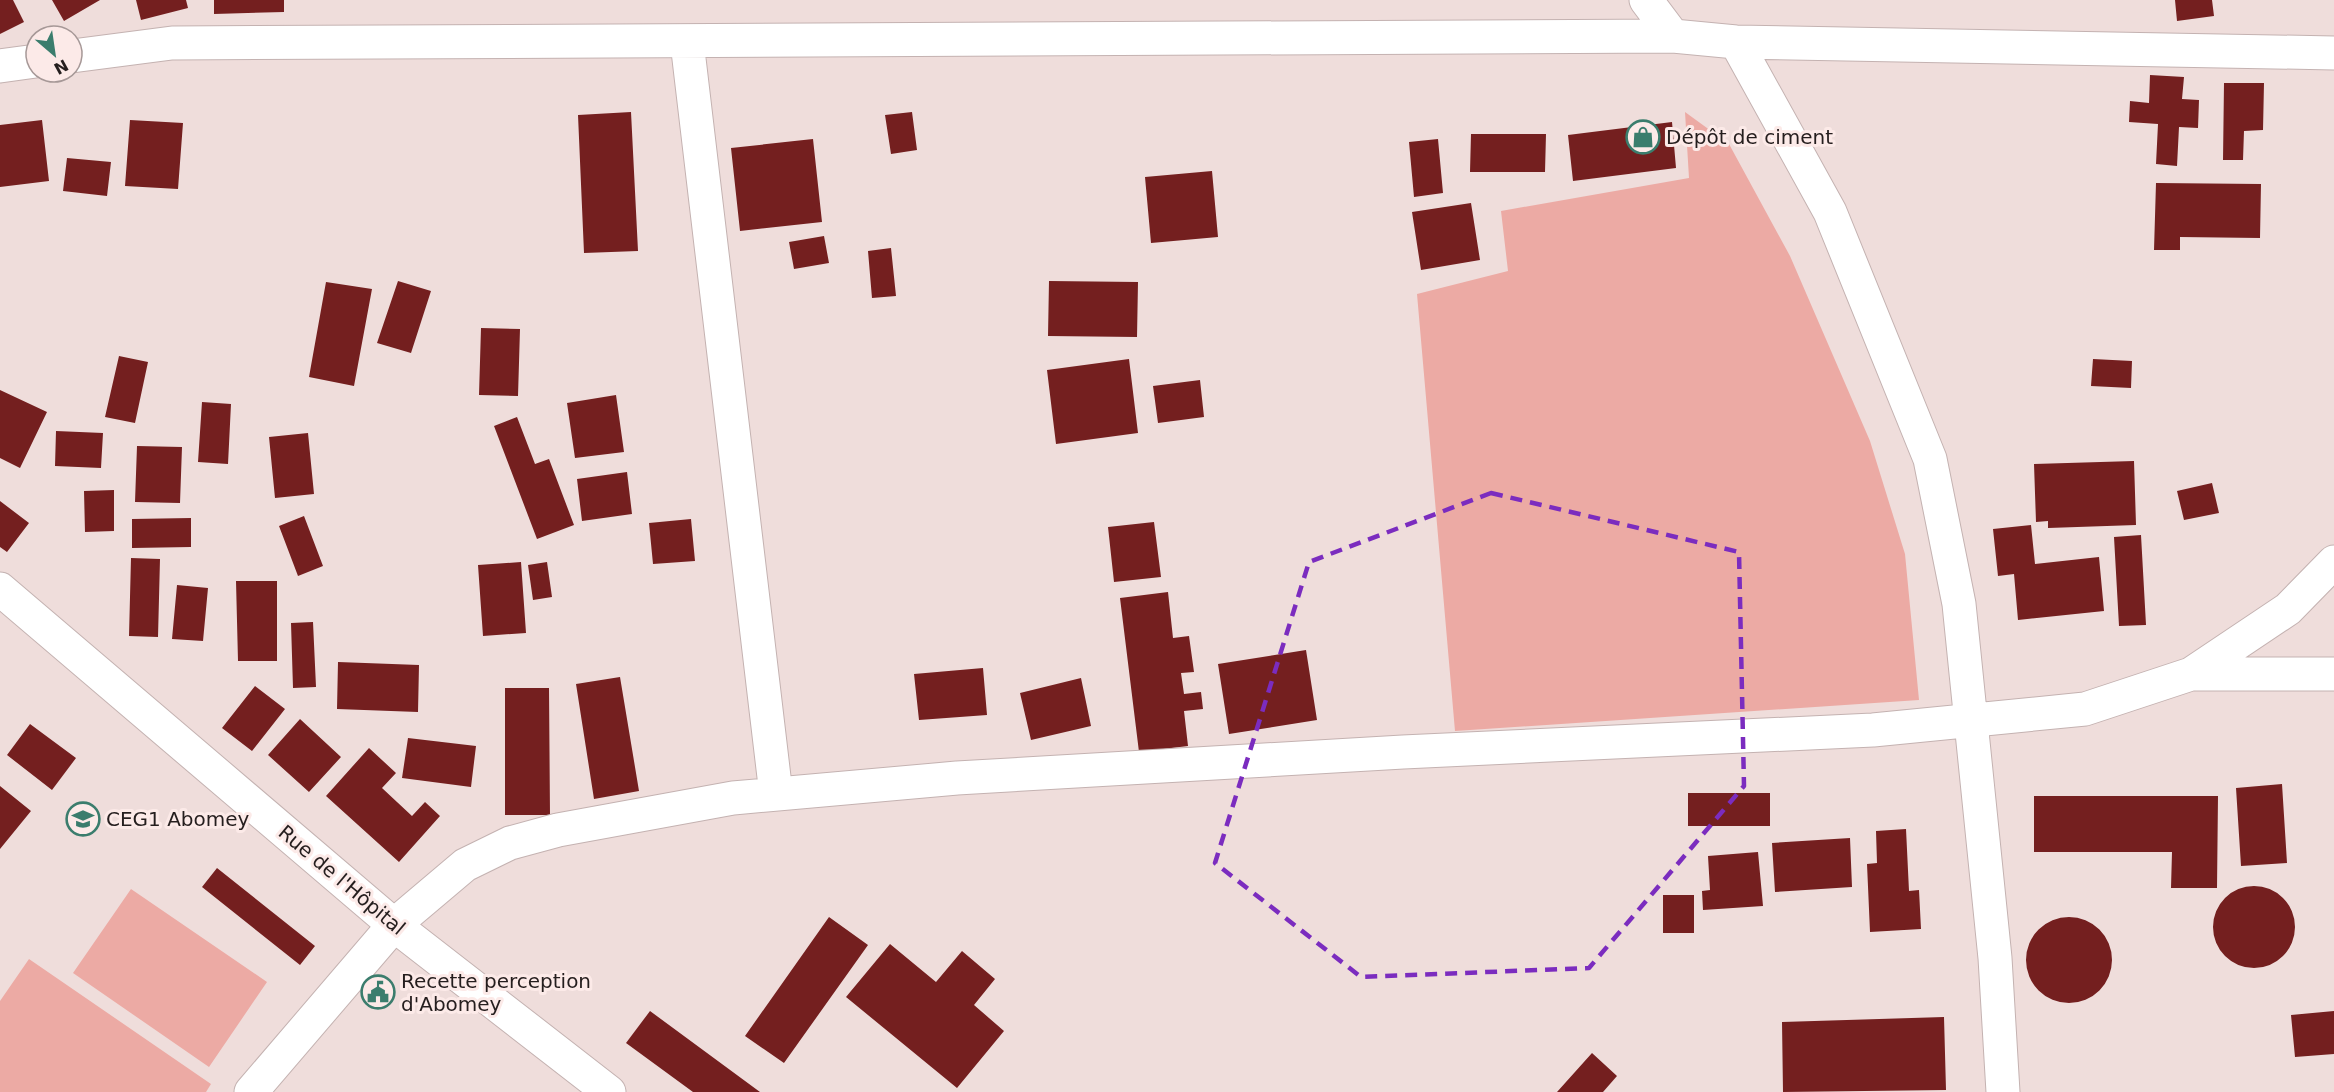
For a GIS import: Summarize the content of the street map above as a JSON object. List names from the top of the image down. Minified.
{"streets":{"street":["Rue de l'Hôpital"]},"places":{"shop":["Dépôt de ciment"],"school or university":["CEG1 Abomey"],"public building":["Recette perception d'Abomey"]},"north":"bottom right"}
